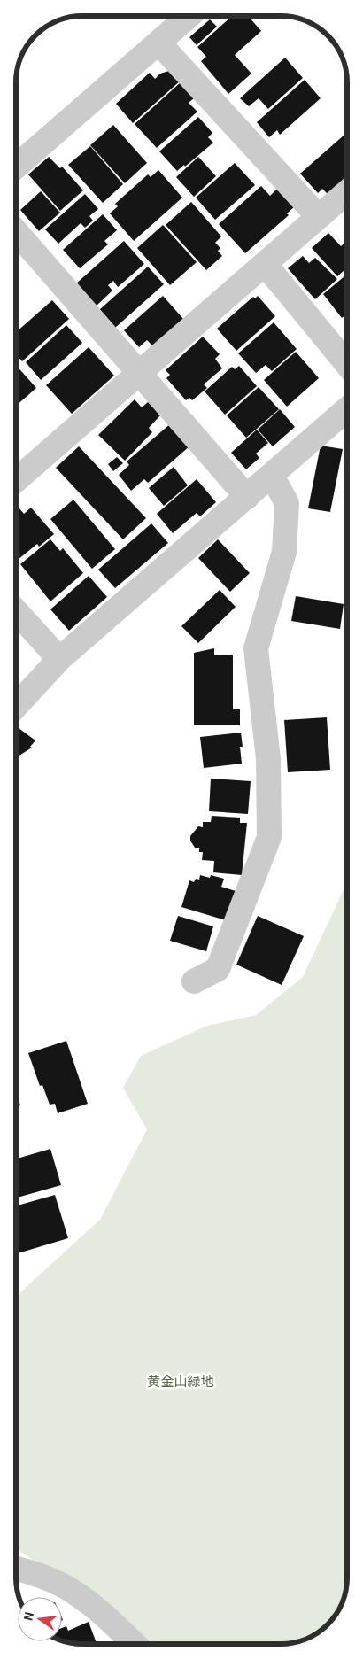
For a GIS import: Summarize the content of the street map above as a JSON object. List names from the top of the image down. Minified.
{"parks":["黄金山緑地"],"north":"left"}
